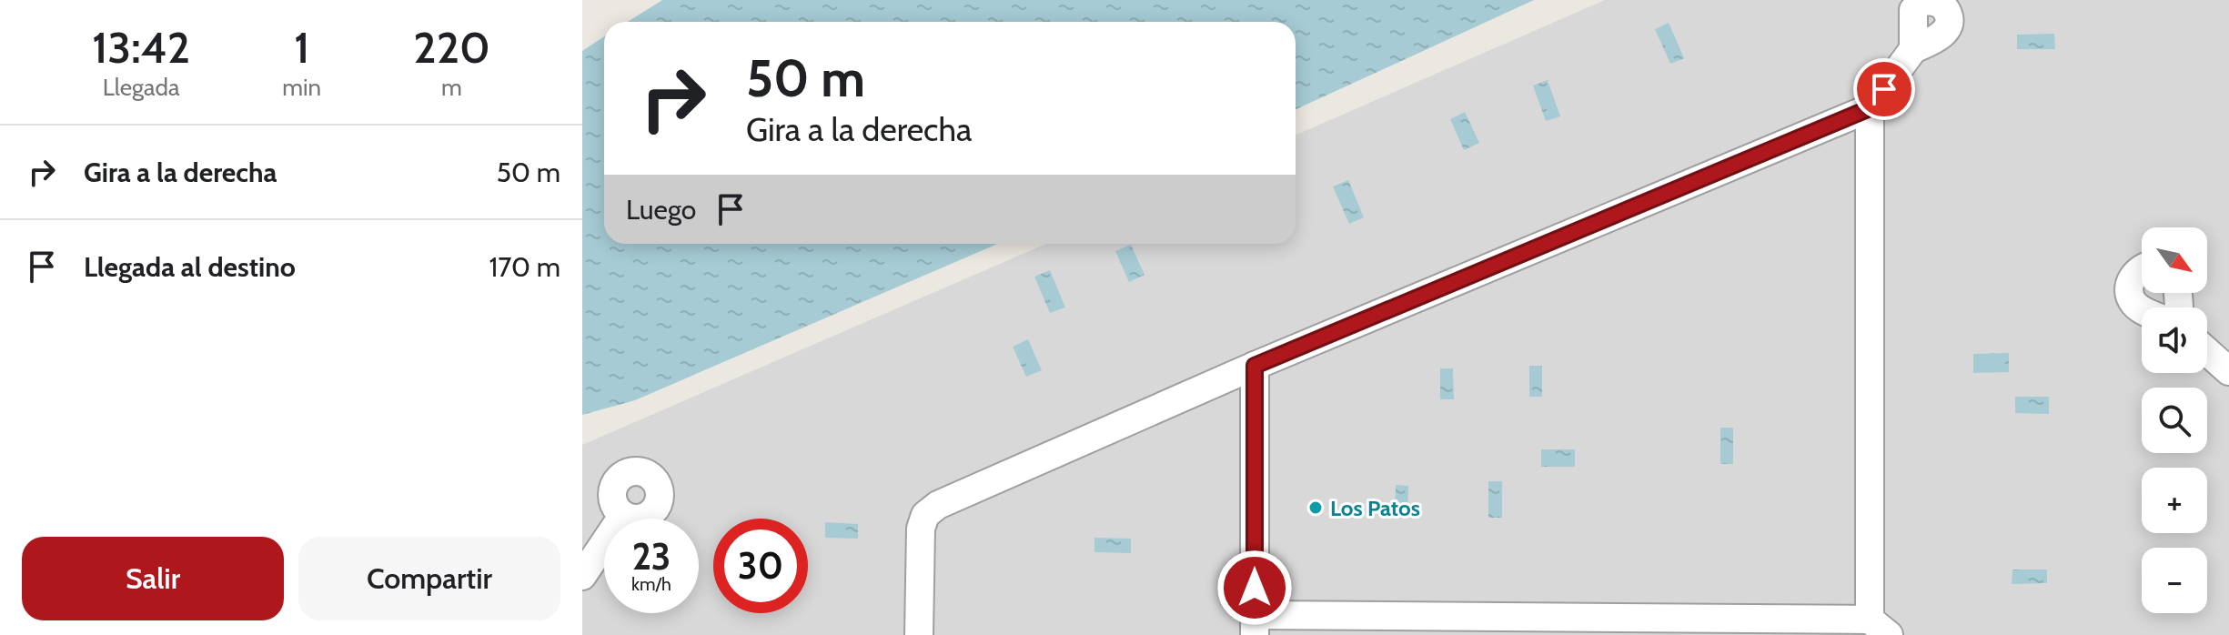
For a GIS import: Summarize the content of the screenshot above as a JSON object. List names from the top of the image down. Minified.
{"places":["Los Patos"],"north":"bottom right","page":{"eta":["13:42","Llegada","1","min","220","m"],"turn":["50 m","Gira a la derecha"],"list":[{"name":"Gira a la derecha","value":"50 m"},{"name":"Llegada al destino","value":"170 m"}],"then":"Luego","map_buttons":["+","−"],"speed":"23 km/h","limit":"30","buttons":["Salir","Compartir"]}}
